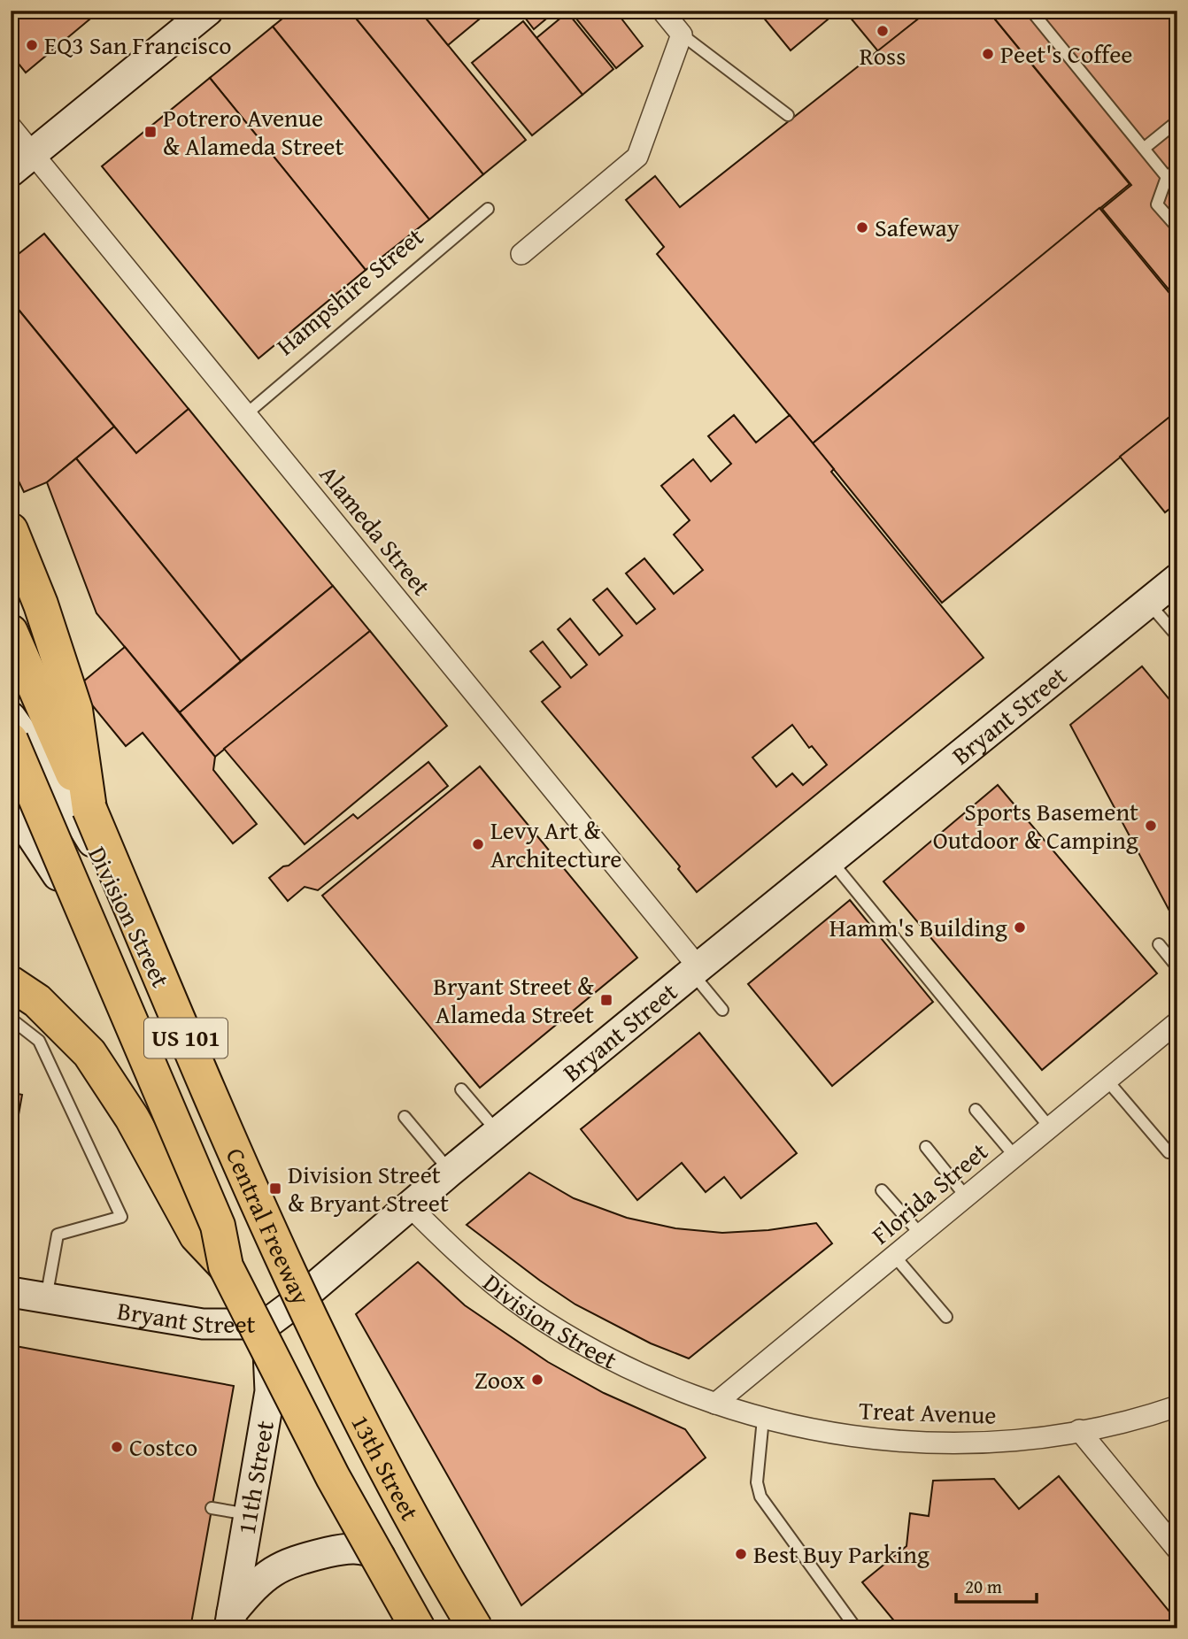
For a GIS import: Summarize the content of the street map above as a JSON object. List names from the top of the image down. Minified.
{"streets":{"highway":["US 101","Central Freeway"],"main road":["Bryant Street","Division Street","13th Street","11th Street"],"street":["Alameda Street","Florida Street","Treat Avenue"],"lane":["Hampshire Street"]},"crossings":[["Hampshire Street","Alameda Street"],["Alameda Street","Bryant Street"],["Bryant Street","Division Street"],["Bryant Street","13th Street"],["Bryant Street","11th Street"],["Division Street","Florida Street"],["Division Street","Treat Avenue"],["Division Street","13th Street"],["Division Street","11th Street"],["US 101","Central Freeway"],["Florida Street","Treat Avenue"],["13th Street","11th Street"]],"places":{"other":["Ross","EQ3 San Francisco","Peet's Coffee","Safeway","Sports Basement Outdoor & Camping","Levy Art & Architecture","Hamm's Building","Zoox","Costco","Best Buy Parking"],"transit":["Potrero Avenue & Alameda Street","Bryant Street & Alameda Street","Division Street & Bryant Street"]},"scale_bar":"20 m"}
